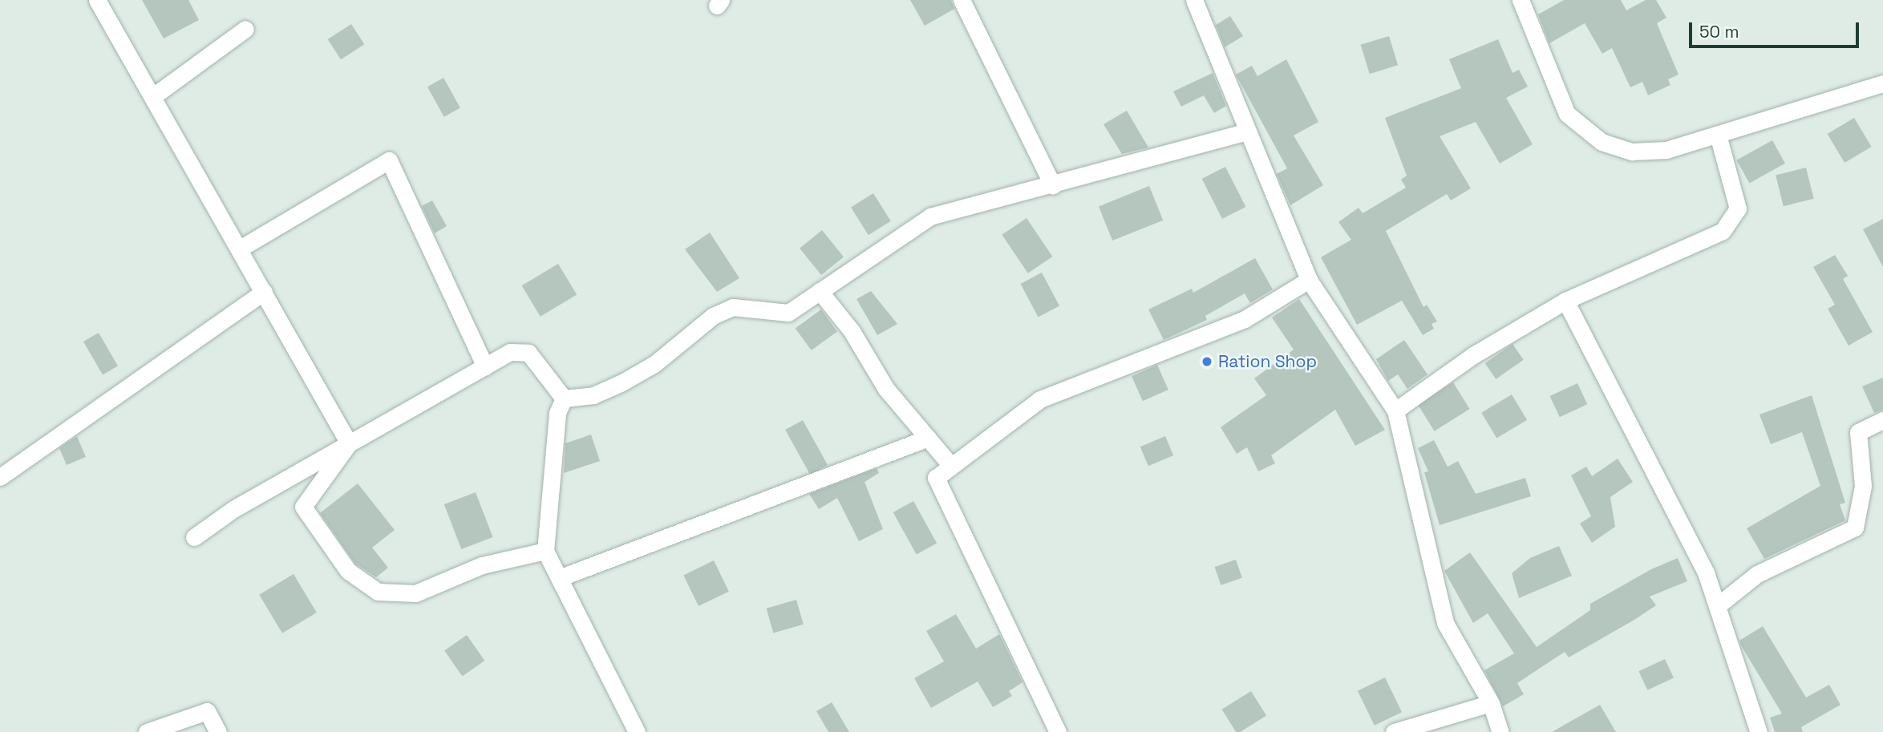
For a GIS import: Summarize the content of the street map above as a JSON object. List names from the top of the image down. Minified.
{"places":["Ration Shop"],"scale_bar":"50 m"}
